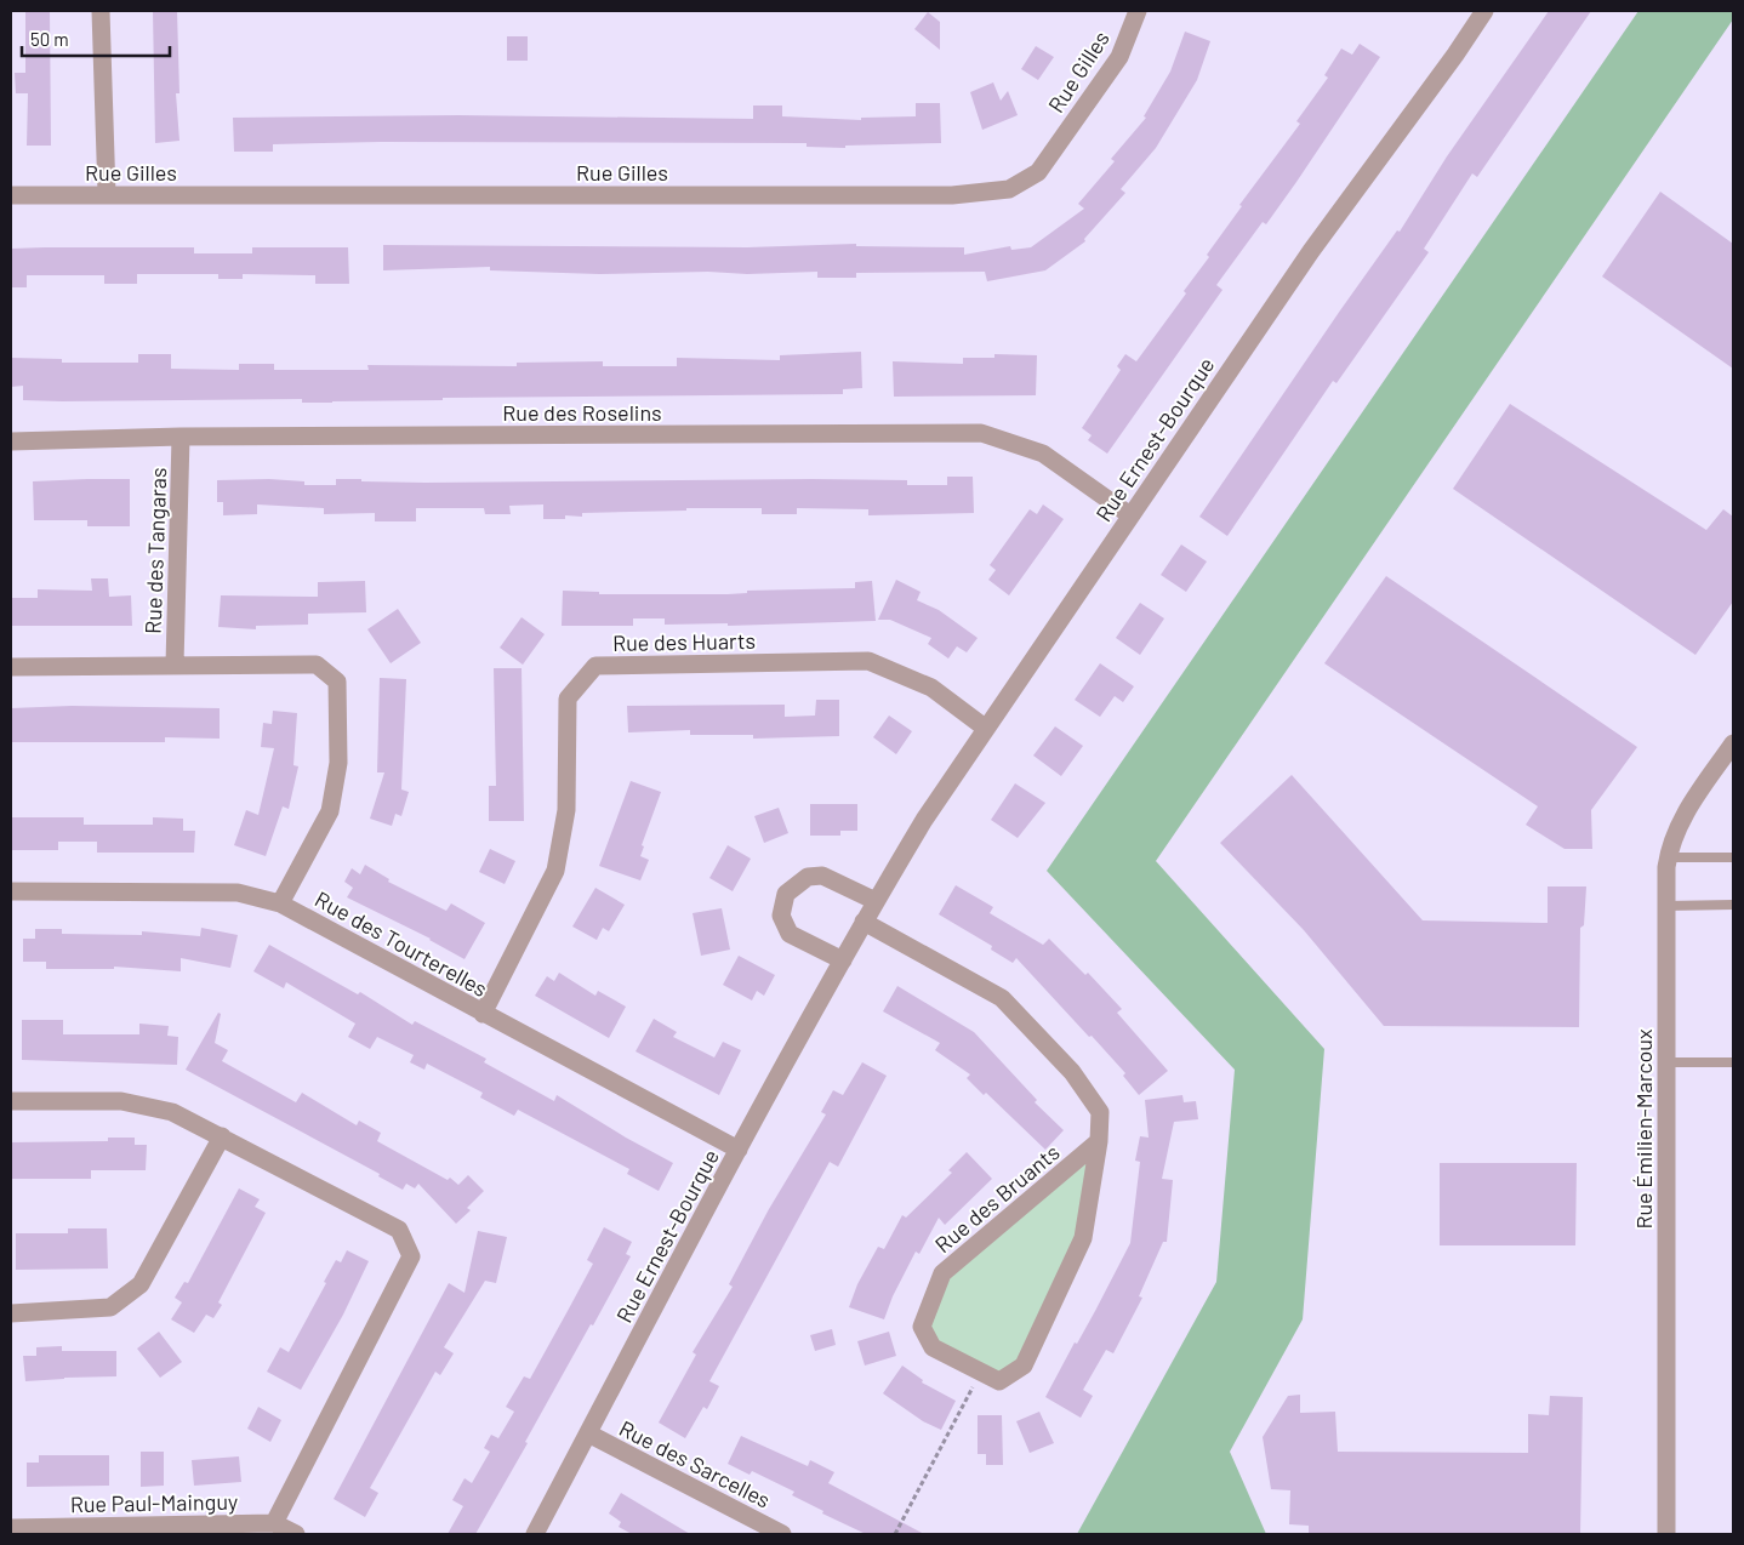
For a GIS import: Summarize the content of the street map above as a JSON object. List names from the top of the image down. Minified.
{"streets":{"street":["Rue Gilles","Rue des Roselins","Rue Ernest-Bourque","Rue des Tangaras","Rue des Huarts","Rue des Tourterelles","Rue Émilien-Marcoux","Rue des Bruants","Rue des Sarcelles","Rue Paul-Mainguy"]},"crossings":[["Rue des Roselins","Rue Ernest-Bourque"],["Rue des Roselins","Rue des Tangaras"],["Rue Ernest-Bourque","Rue des Huarts"],["Rue Ernest-Bourque","Rue des Tourterelles"],["Rue Ernest-Bourque","Rue des Bruants"],["Rue Ernest-Bourque","Rue des Sarcelles"],["Rue des Tangaras","Rue des Tourterelles"],["Rue des Huarts","Rue des Tourterelles"]],"scale_bar":"50 m"}
